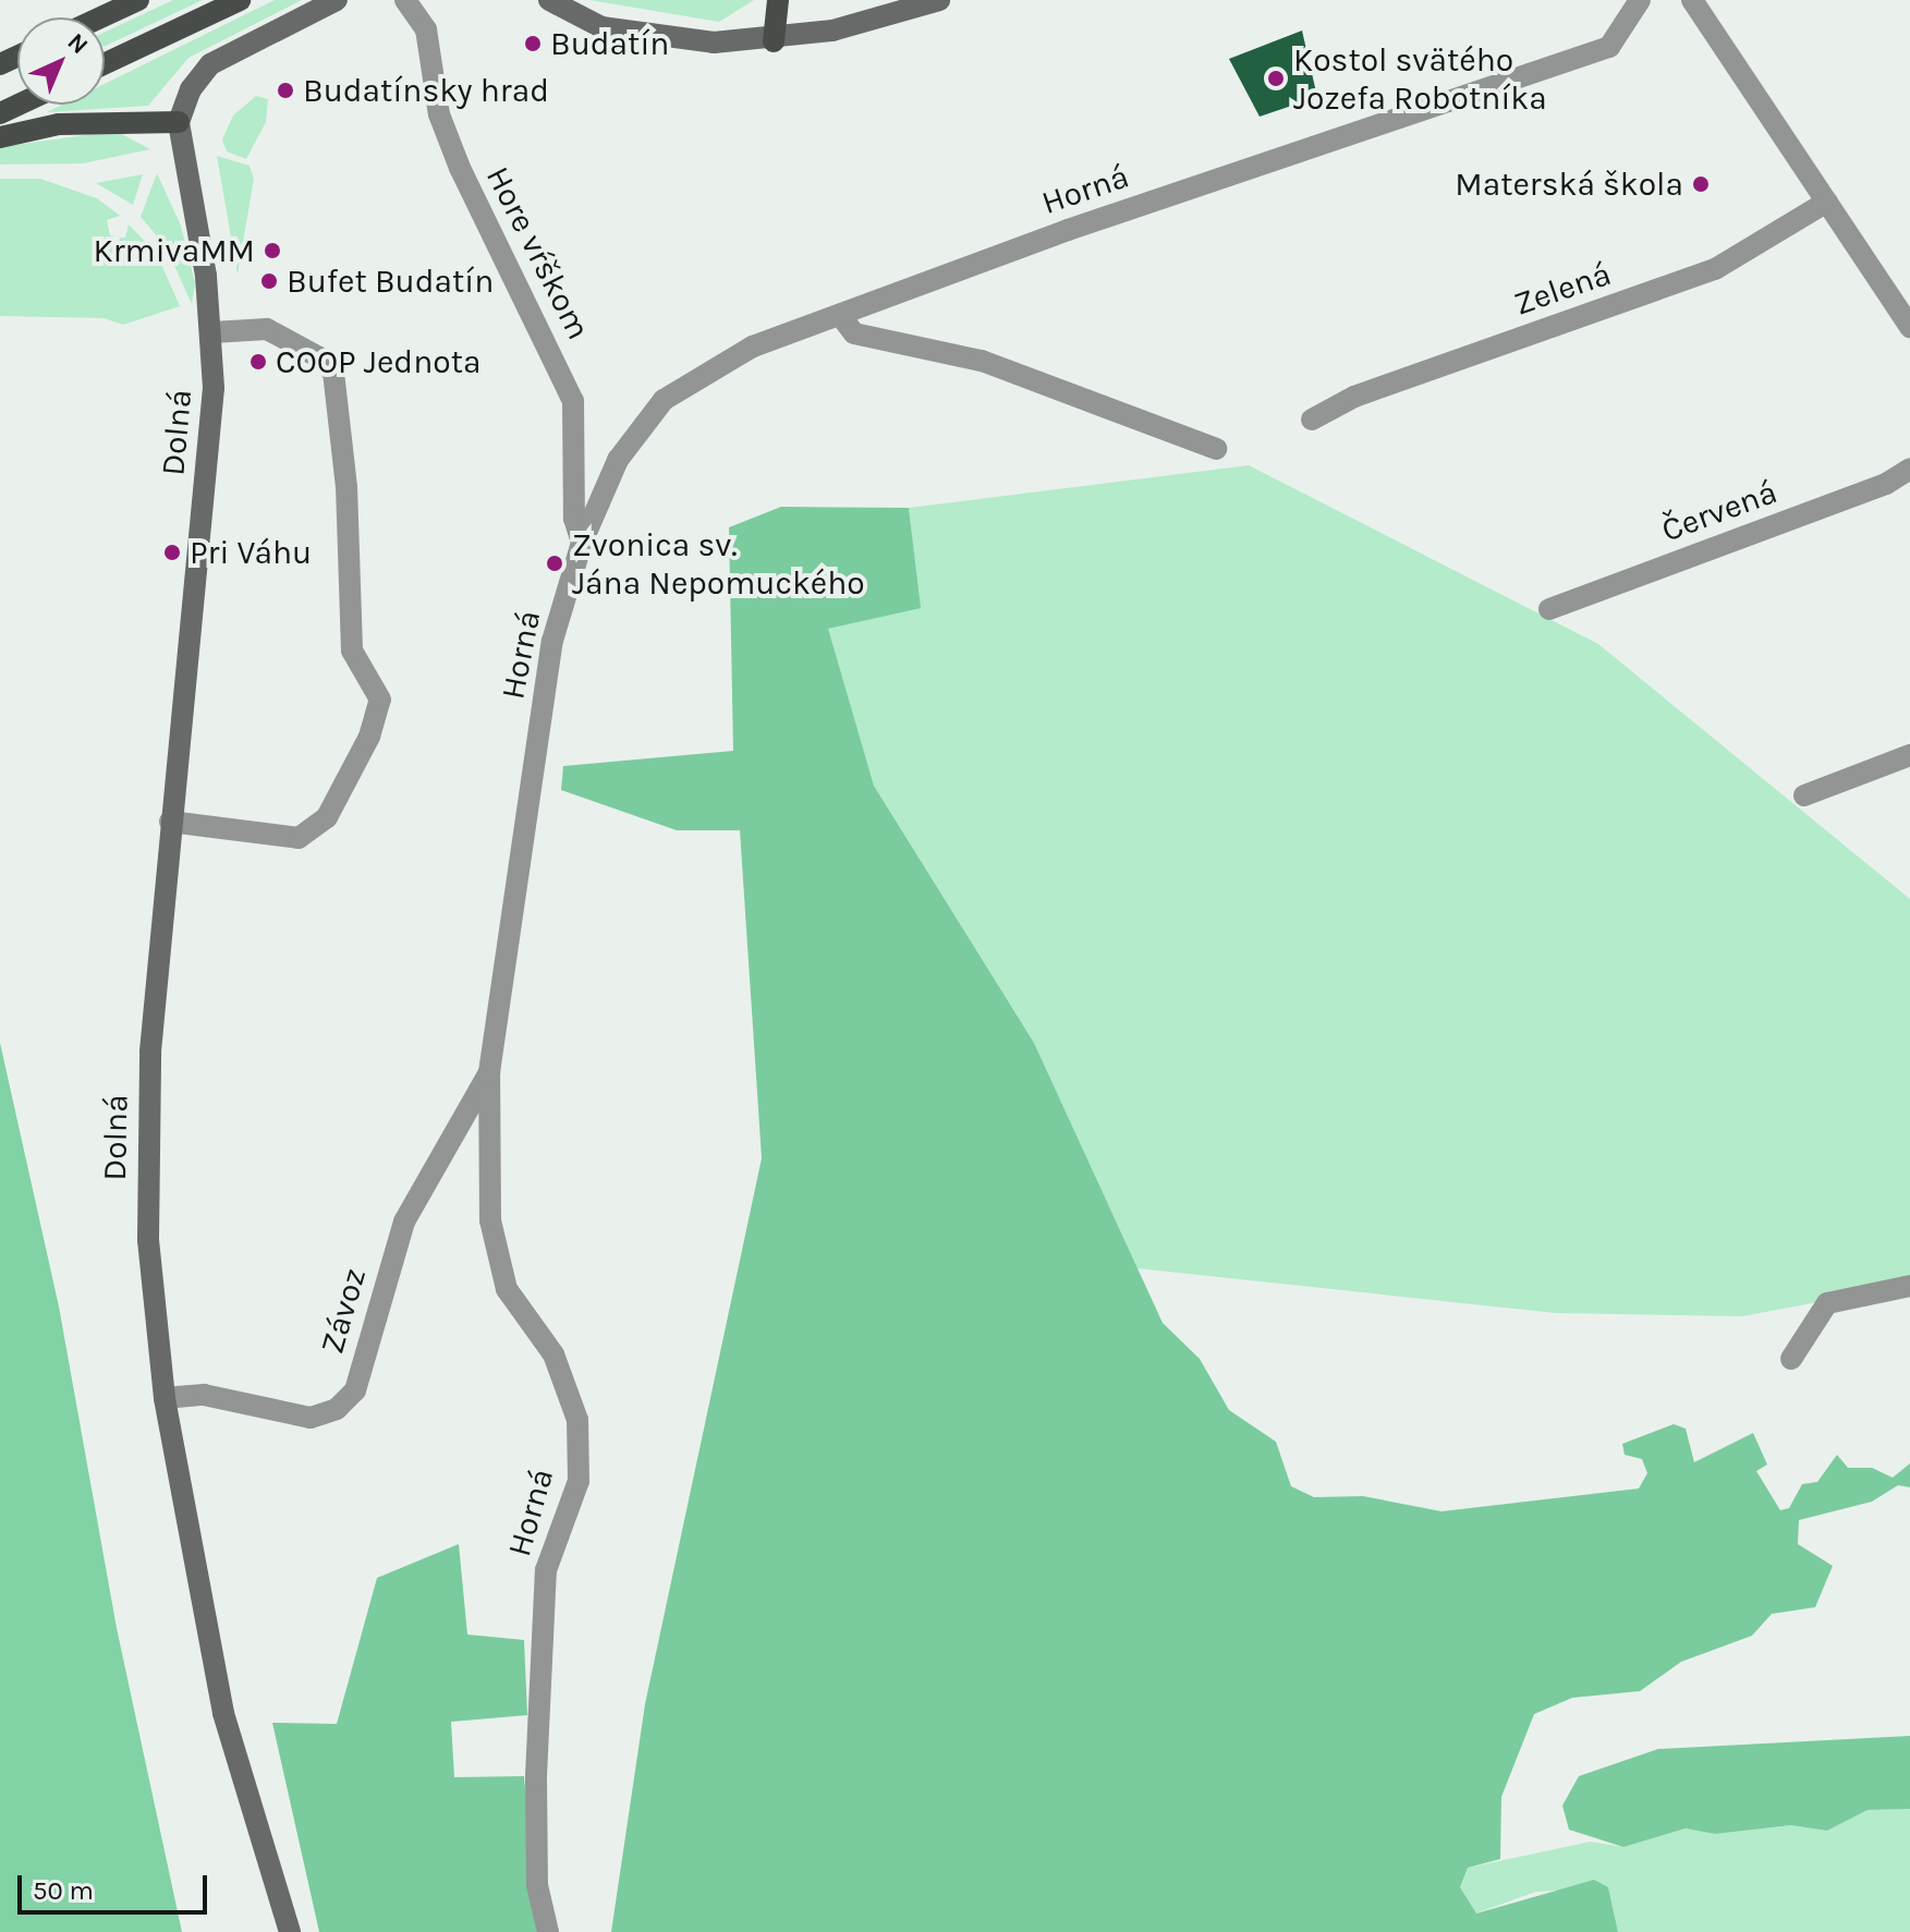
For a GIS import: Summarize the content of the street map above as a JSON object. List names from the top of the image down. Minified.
{"streets":{"main road":["Dolná"],"street":["Horná","Hore vŕškom","Zelená","Červená","Závoz"]},"crossings":[["Horná","Hore vŕškom"],["Horná","Závoz"],["Dolná","Závoz"]],"places":["Budatín","Kostol svätého Jozefa Robotníka","Budatínsky hrad","Materská škola","KrmivaMM","Bufet Budatín","COOP Jednota","Pri Váhu","Zvonica sv. Jána Nepomuckého"],"scale_bar":"50 m","north":"top right"}
